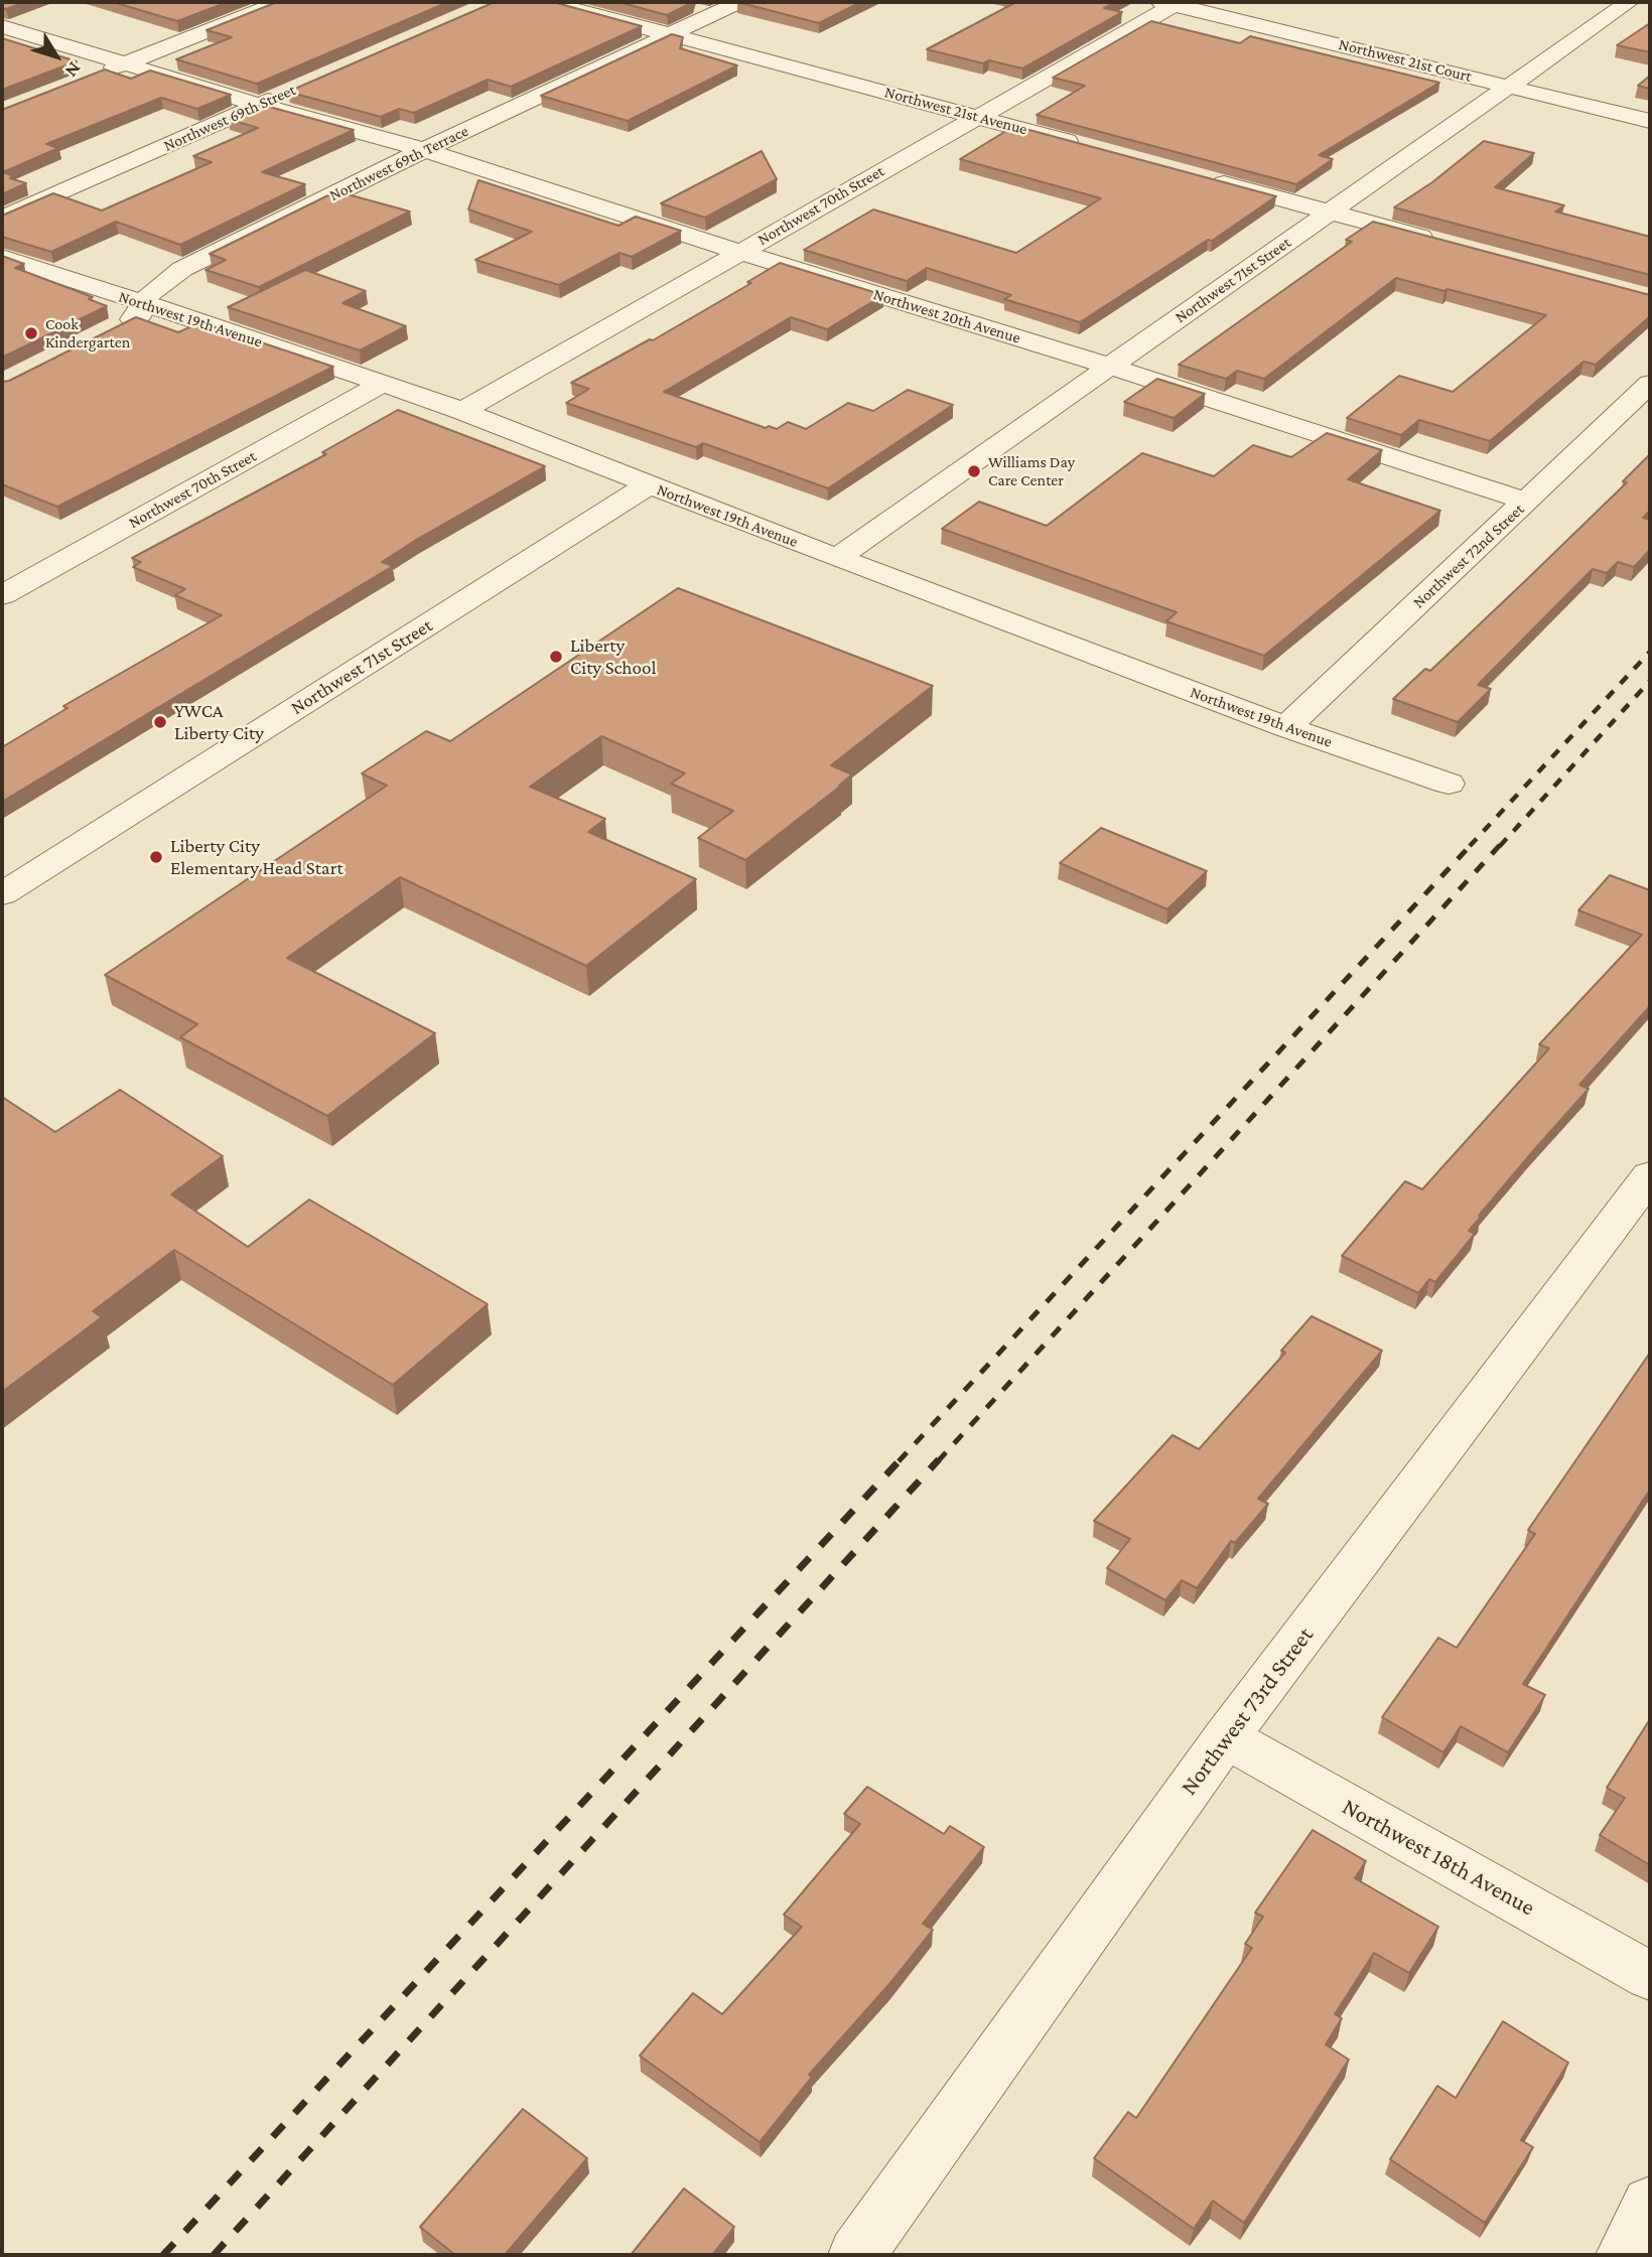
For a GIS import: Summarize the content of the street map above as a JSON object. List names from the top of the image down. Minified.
{"streets":{"street":["Northwest 21st Court","Northwest 21st Avenue","Northwest 69th Street","Northwest 69th Terrace","Northwest 70th Street","Northwest 71st Street","Northwest 20th Avenue","Northwest 19th Avenue","Northwest 72nd Street","Northwest 73rd Street","Northwest 18th Avenue"]},"crossings":[["Northwest 21st Court","Northwest 70th Street"],["Northwest 21st Court","Northwest 71st Street"],["Northwest 21st Avenue","Northwest 69th Terrace"],["Northwest 21st Avenue","Northwest 70th Street"],["Northwest 69th Street","Northwest 20th Avenue"],["Northwest 69th Terrace","Northwest 20th Avenue"],["Northwest 69th Terrace","Northwest 19th Avenue"],["Northwest 70th Street","Northwest 20th Avenue"],["Northwest 70th Street","Northwest 19th Avenue"],["Northwest 71st Street","Northwest 20th Avenue"],["Northwest 71st Street","Northwest 19th Avenue"],["Northwest 20th Avenue","Northwest 72nd Street"],["Northwest 19th Avenue","Northwest 72nd Street"],["Northwest 73rd Street","Northwest 18th Avenue"]],"places":["Cook Kindergarten","Williams Day Care Center","Liberty City School","YWCA Liberty City","Liberty City Elementary Head Start"],"north":"bottom right"}
